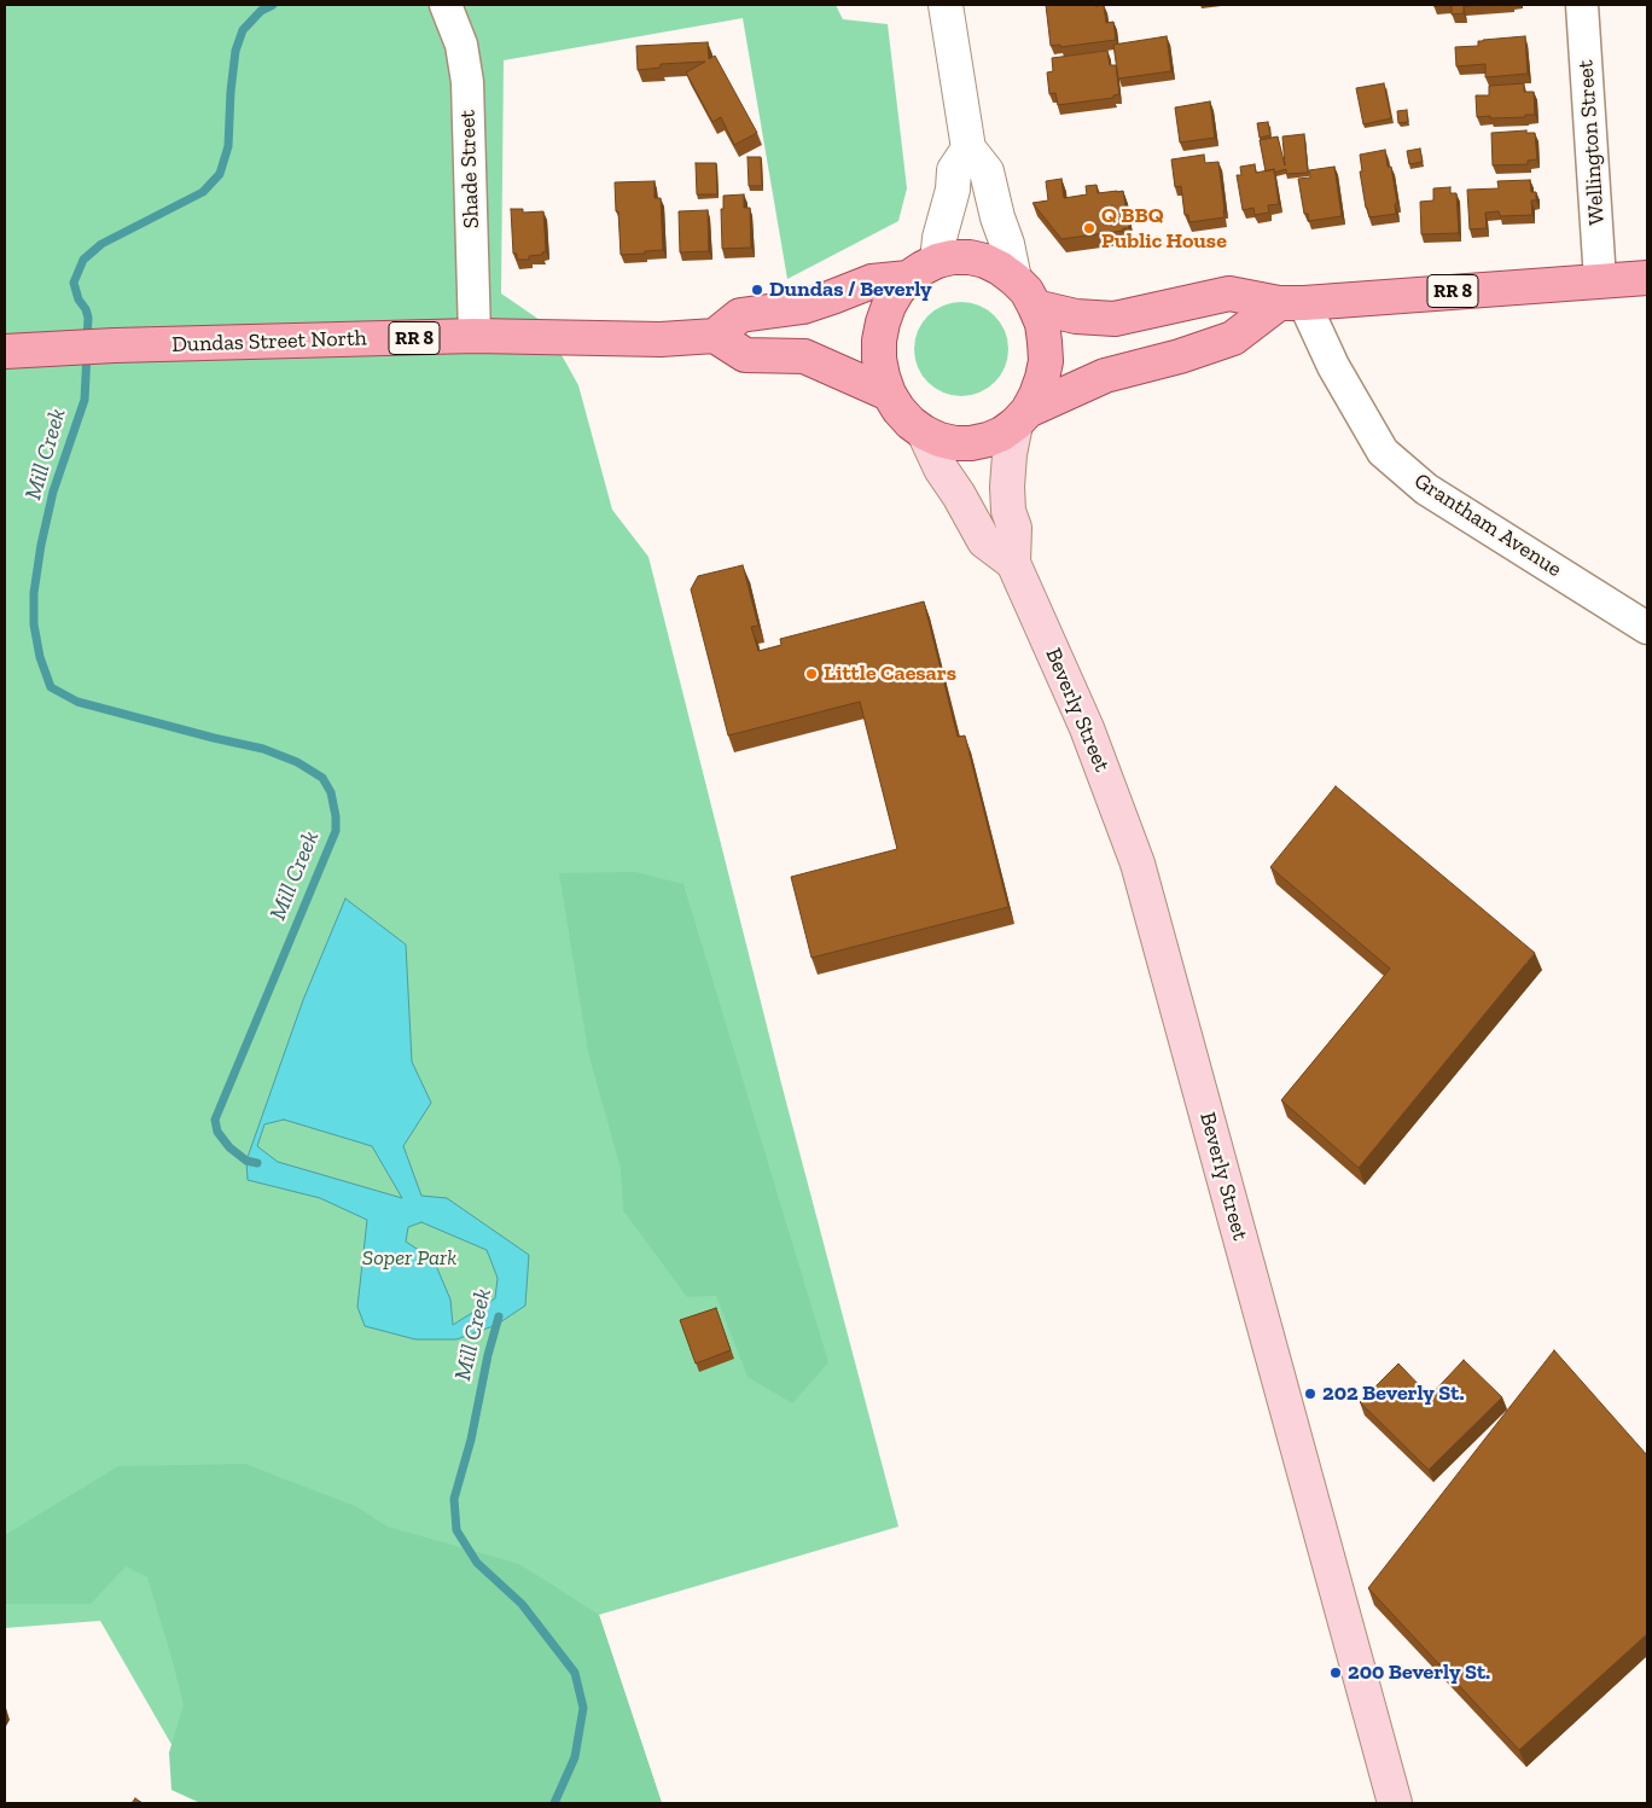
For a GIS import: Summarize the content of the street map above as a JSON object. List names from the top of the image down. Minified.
{"streets":{"main road":["RR 8","Dundas Street North","Beverly Street"],"street":["Wellington Street","Shade Street","Grantham Avenue"]},"crossings":[["Wellington Street","RR 8"],["Shade Street","Dundas Street North"],["RR 8","Grantham Avenue"],["RR 8","Beverly Street"]],"water":["Mill Creek"],"parks":["Soper Park"],"places":["Q BBQ Public House","Dundas / Beverly","Little Caesars","202 Beverly St.","200 Beverly St."]}
